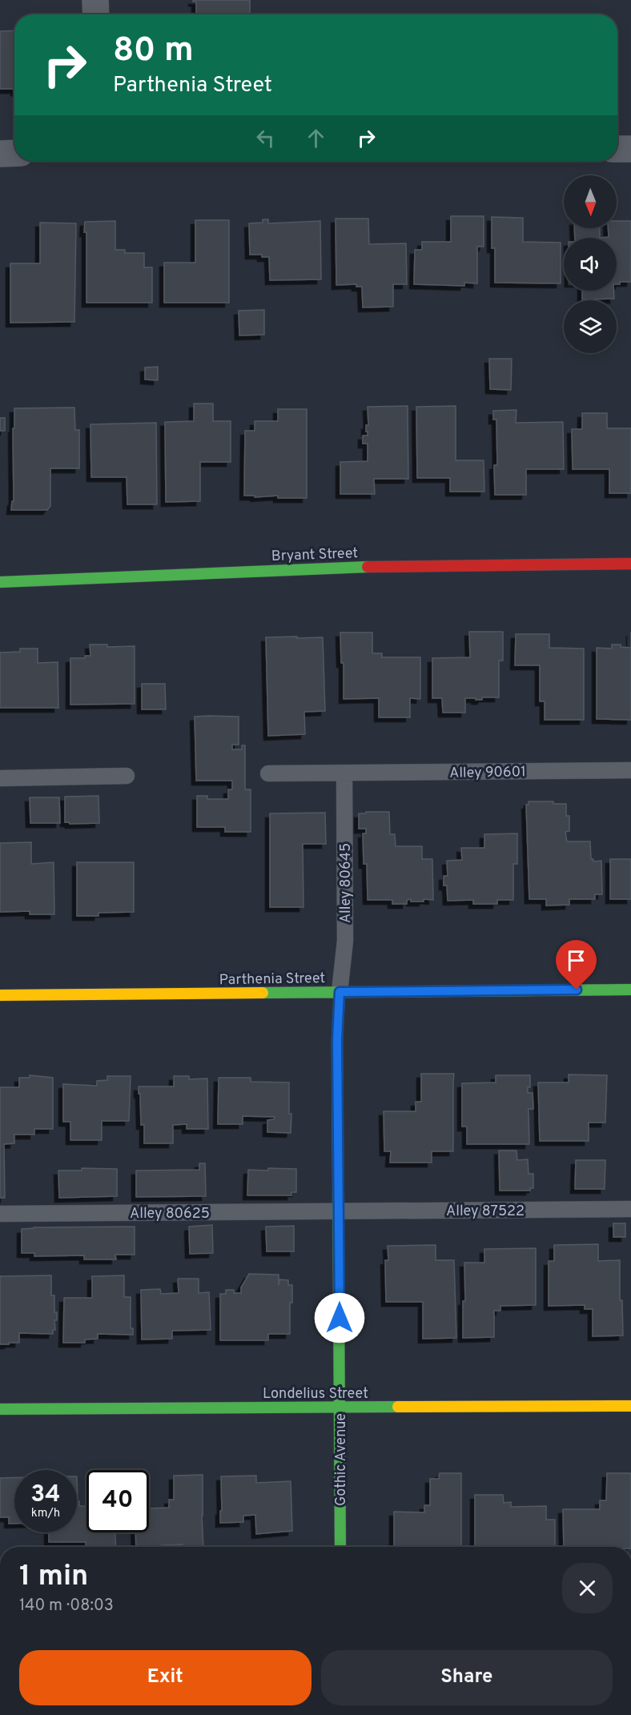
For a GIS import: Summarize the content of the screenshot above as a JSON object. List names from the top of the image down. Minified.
{"streets":{"street":["Bryant Street","Parthenia Street","Londelius Street","Gothic Avenue"],"lane":["Alley 90601","Alley 80645","Alley 87522","Alley 80625"]},"crossings":[["Alley 90601","Alley 80645"],["Alley 80645","Parthenia Street"],["Alley 80645","Gothic Avenue"],["Parthenia Street","Gothic Avenue"],["Alley 87522","Alley 80625"],["Alley 87522","Gothic Avenue"],["Alley 80625","Gothic Avenue"],["Londelius Street","Gothic Avenue"]],"north":"bottom","page":{"turn":["80 m","Parthenia Street"],"speed":"34 km/h","limit":"40","heading":["1 min","140 m · 08:03"],"buttons":["Exit","Share"]}}
